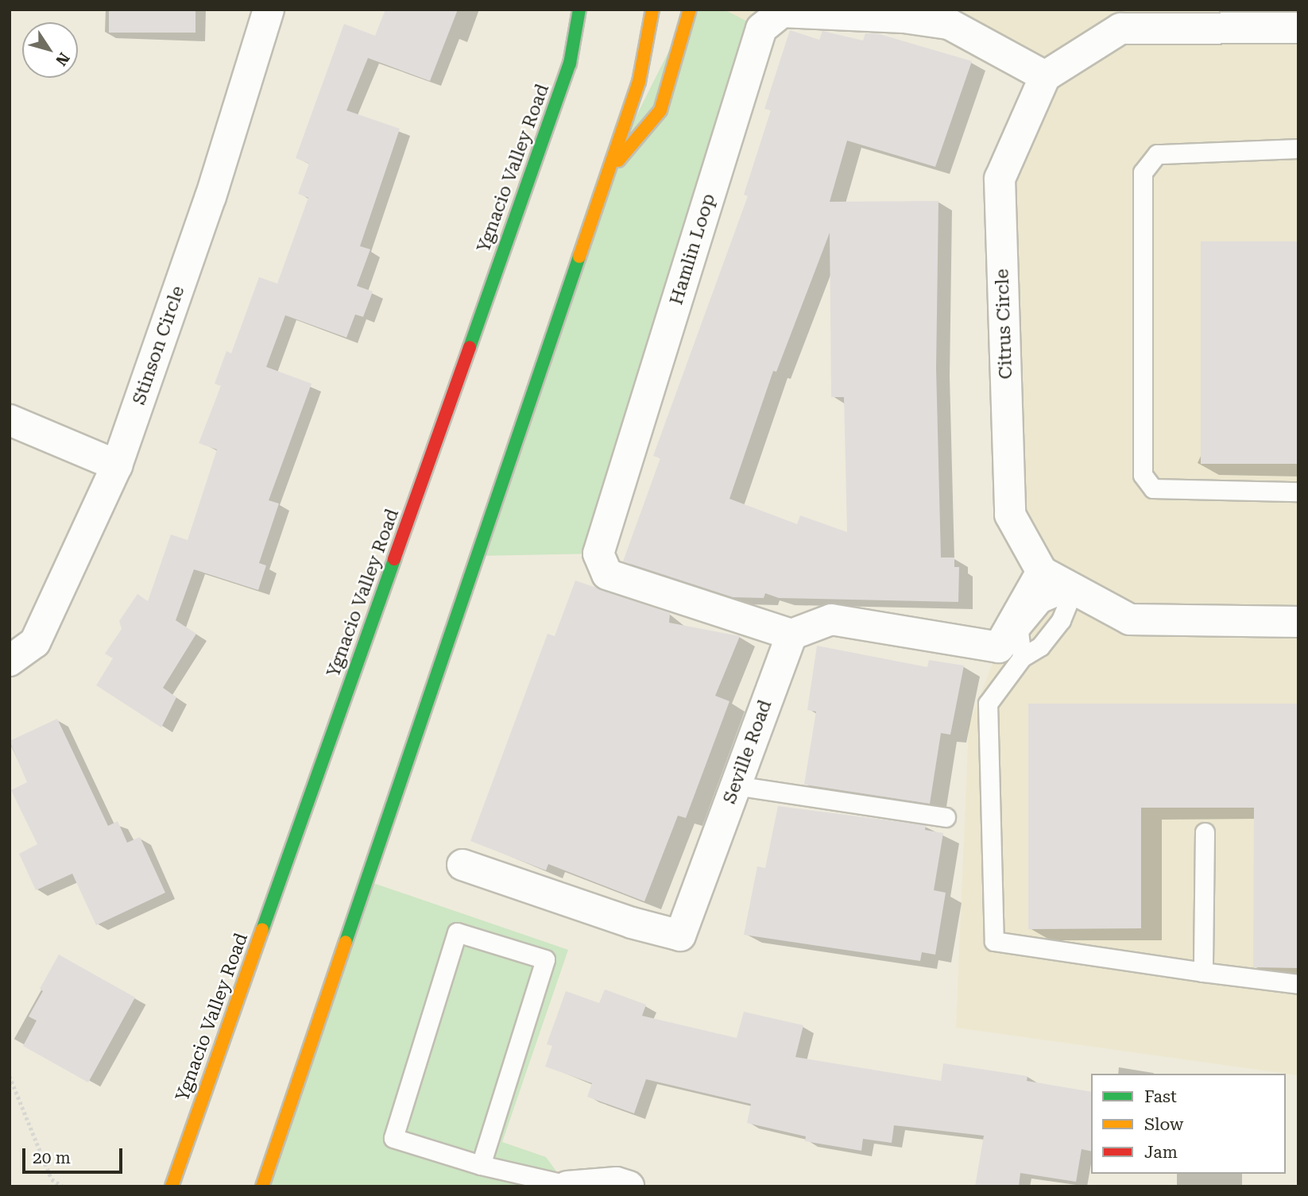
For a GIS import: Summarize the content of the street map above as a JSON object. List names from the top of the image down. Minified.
{"streets":{"highway":["Ygnacio Valley Road"],"street":["Hamlin Loop","Citrus Circle","Stinson Circle","Seville Road"]},"crossings":[["Hamlin Loop","Citrus Circle"],["Hamlin Loop","Seville Road"]],"legend":["Fast","Slow","Jam"],"scale_bar":"20 m","north":"bottom right"}
